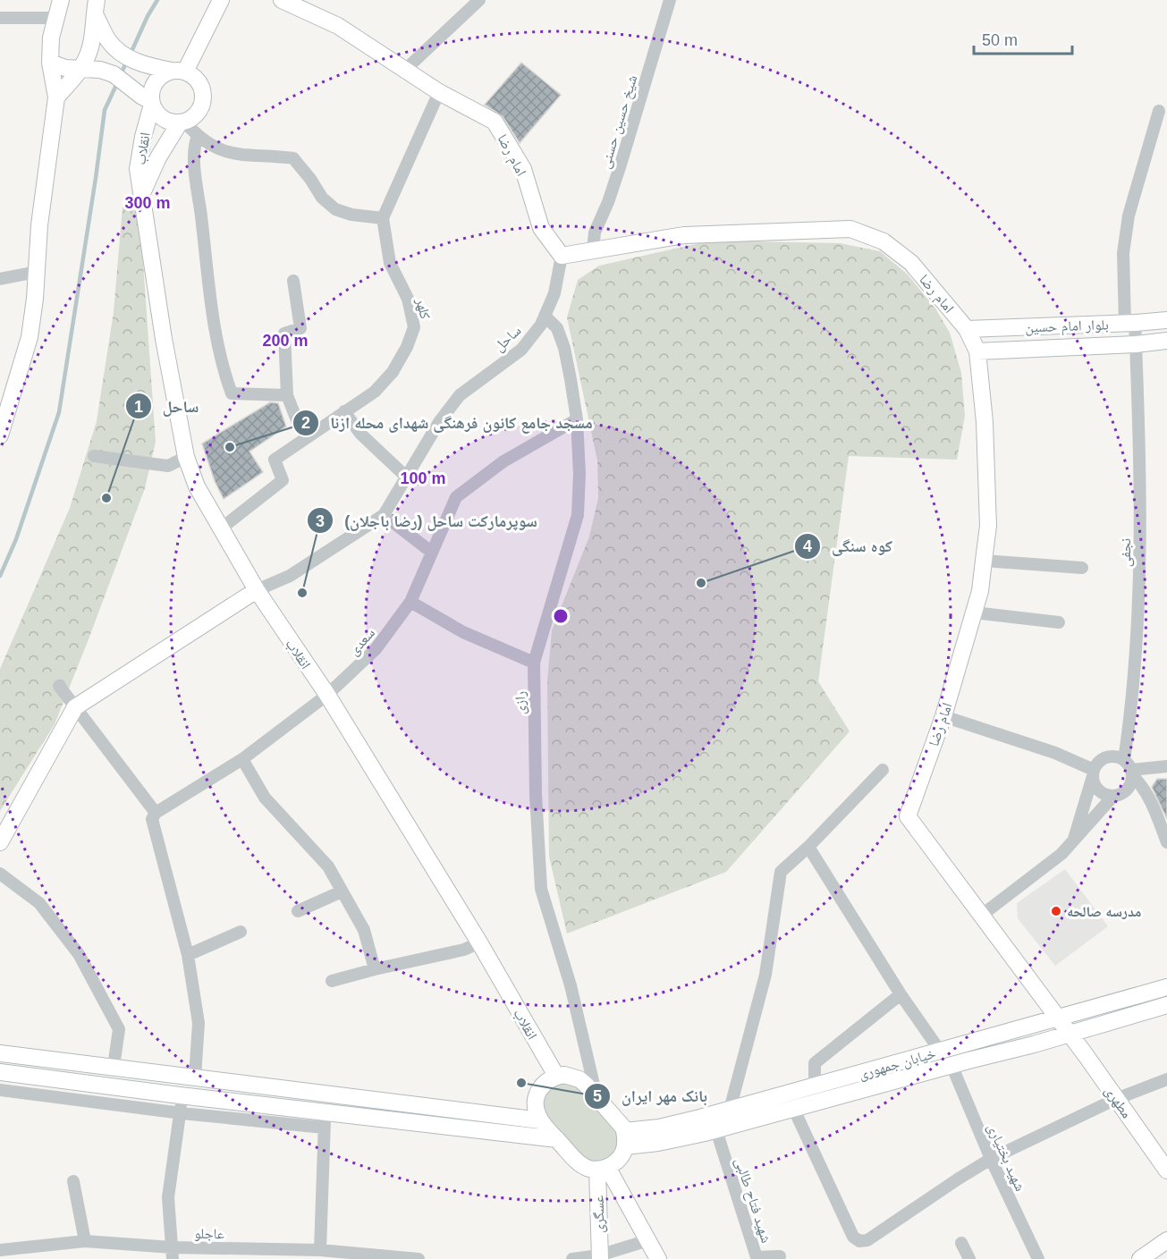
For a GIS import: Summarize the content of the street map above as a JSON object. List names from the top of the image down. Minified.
{"streets":{"street":["شیخ حسین حسنی","انقلاب","امام رضا","کلهر","بلوار امام حسین","ساحل","نجفی","سعدی","رازی","خیابان جمهوری","مطهری","شهید بختیاری","شهید فتاح طالبی","عسگری","عاجلو"]},"crossings":[["شیخ حسین حسنی","امام رضا"],["انقلاب","کلهر"],["انقلاب","ساحل"],["انقلاب","سعدی"],["انقلاب","رازی"],["انقلاب","خیابان جمهوری"],["انقلاب","عسگری"],["امام رضا","بلوار امام حسین"],["امام رضا","ساحل"],["امام رضا","خیابان جمهوری"],["امام رضا","مطهری"],["بلوار امام حسین","نجفی"],["ساحل","رازی"],["سعدی","رازی"],["رازی","خیابان جمهوری"],["رازی","عسگری"],["خیابان جمهوری","مطهری"],["خیابان جمهوری","شهید بختیاری"],["خیابان جمهوری","شهید فتاح طالبی"],["خیابان جمهوری","عسگری"]],"places":["مسجد جامع کانون فرهنگی شهدای محله ازنا","ساحل","کوه سنگی","سوپرمارکت ساحل (رضا باجلان)","مدرسه صالحه","بانک مهر ایران"],"scale_bar":"50 m","rings":["300 m","200 m","100 m"]}
